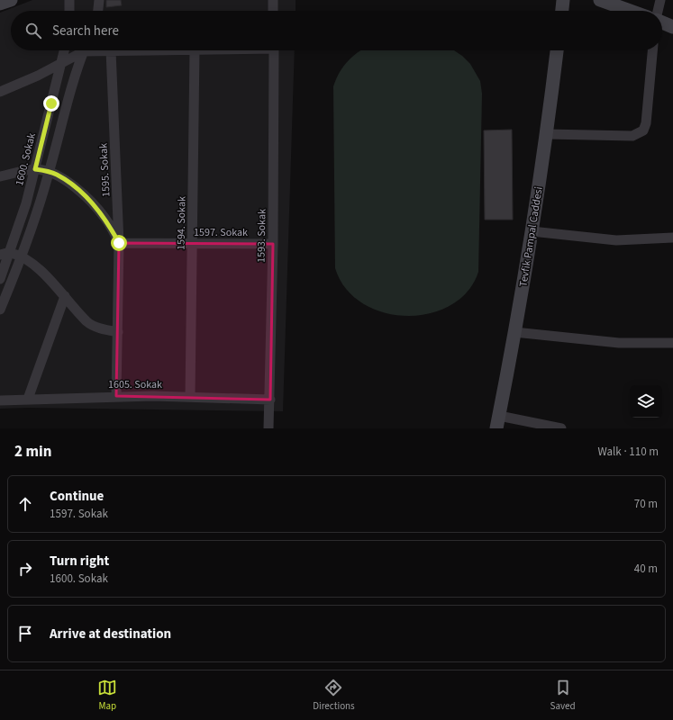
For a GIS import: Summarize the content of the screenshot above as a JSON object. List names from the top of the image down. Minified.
{"streets":{"street":["1600. Sokak","1595. Sokak","1594. Sokak","1597. Sokak","1593. Sokak","Tevfik Pampal Caddesi","1605. Sokak"]},"crossings":[["1595. Sokak","1597. Sokak"],["1595. Sokak","1605. Sokak"],["1594. Sokak","1597. Sokak"],["1594. Sokak","1605. Sokak"],["1597. Sokak","1593. Sokak"],["1593. Sokak","1605. Sokak"]],"page":{"search":"Search here","heading":["2 min","Walk · 110 m"],"list":[["Continue","1597. Sokak","70 m"],["Turn right","1600. Sokak","40 m"],"Arrive at destination"],"nav":["Map","Directions","Saved"]}}
